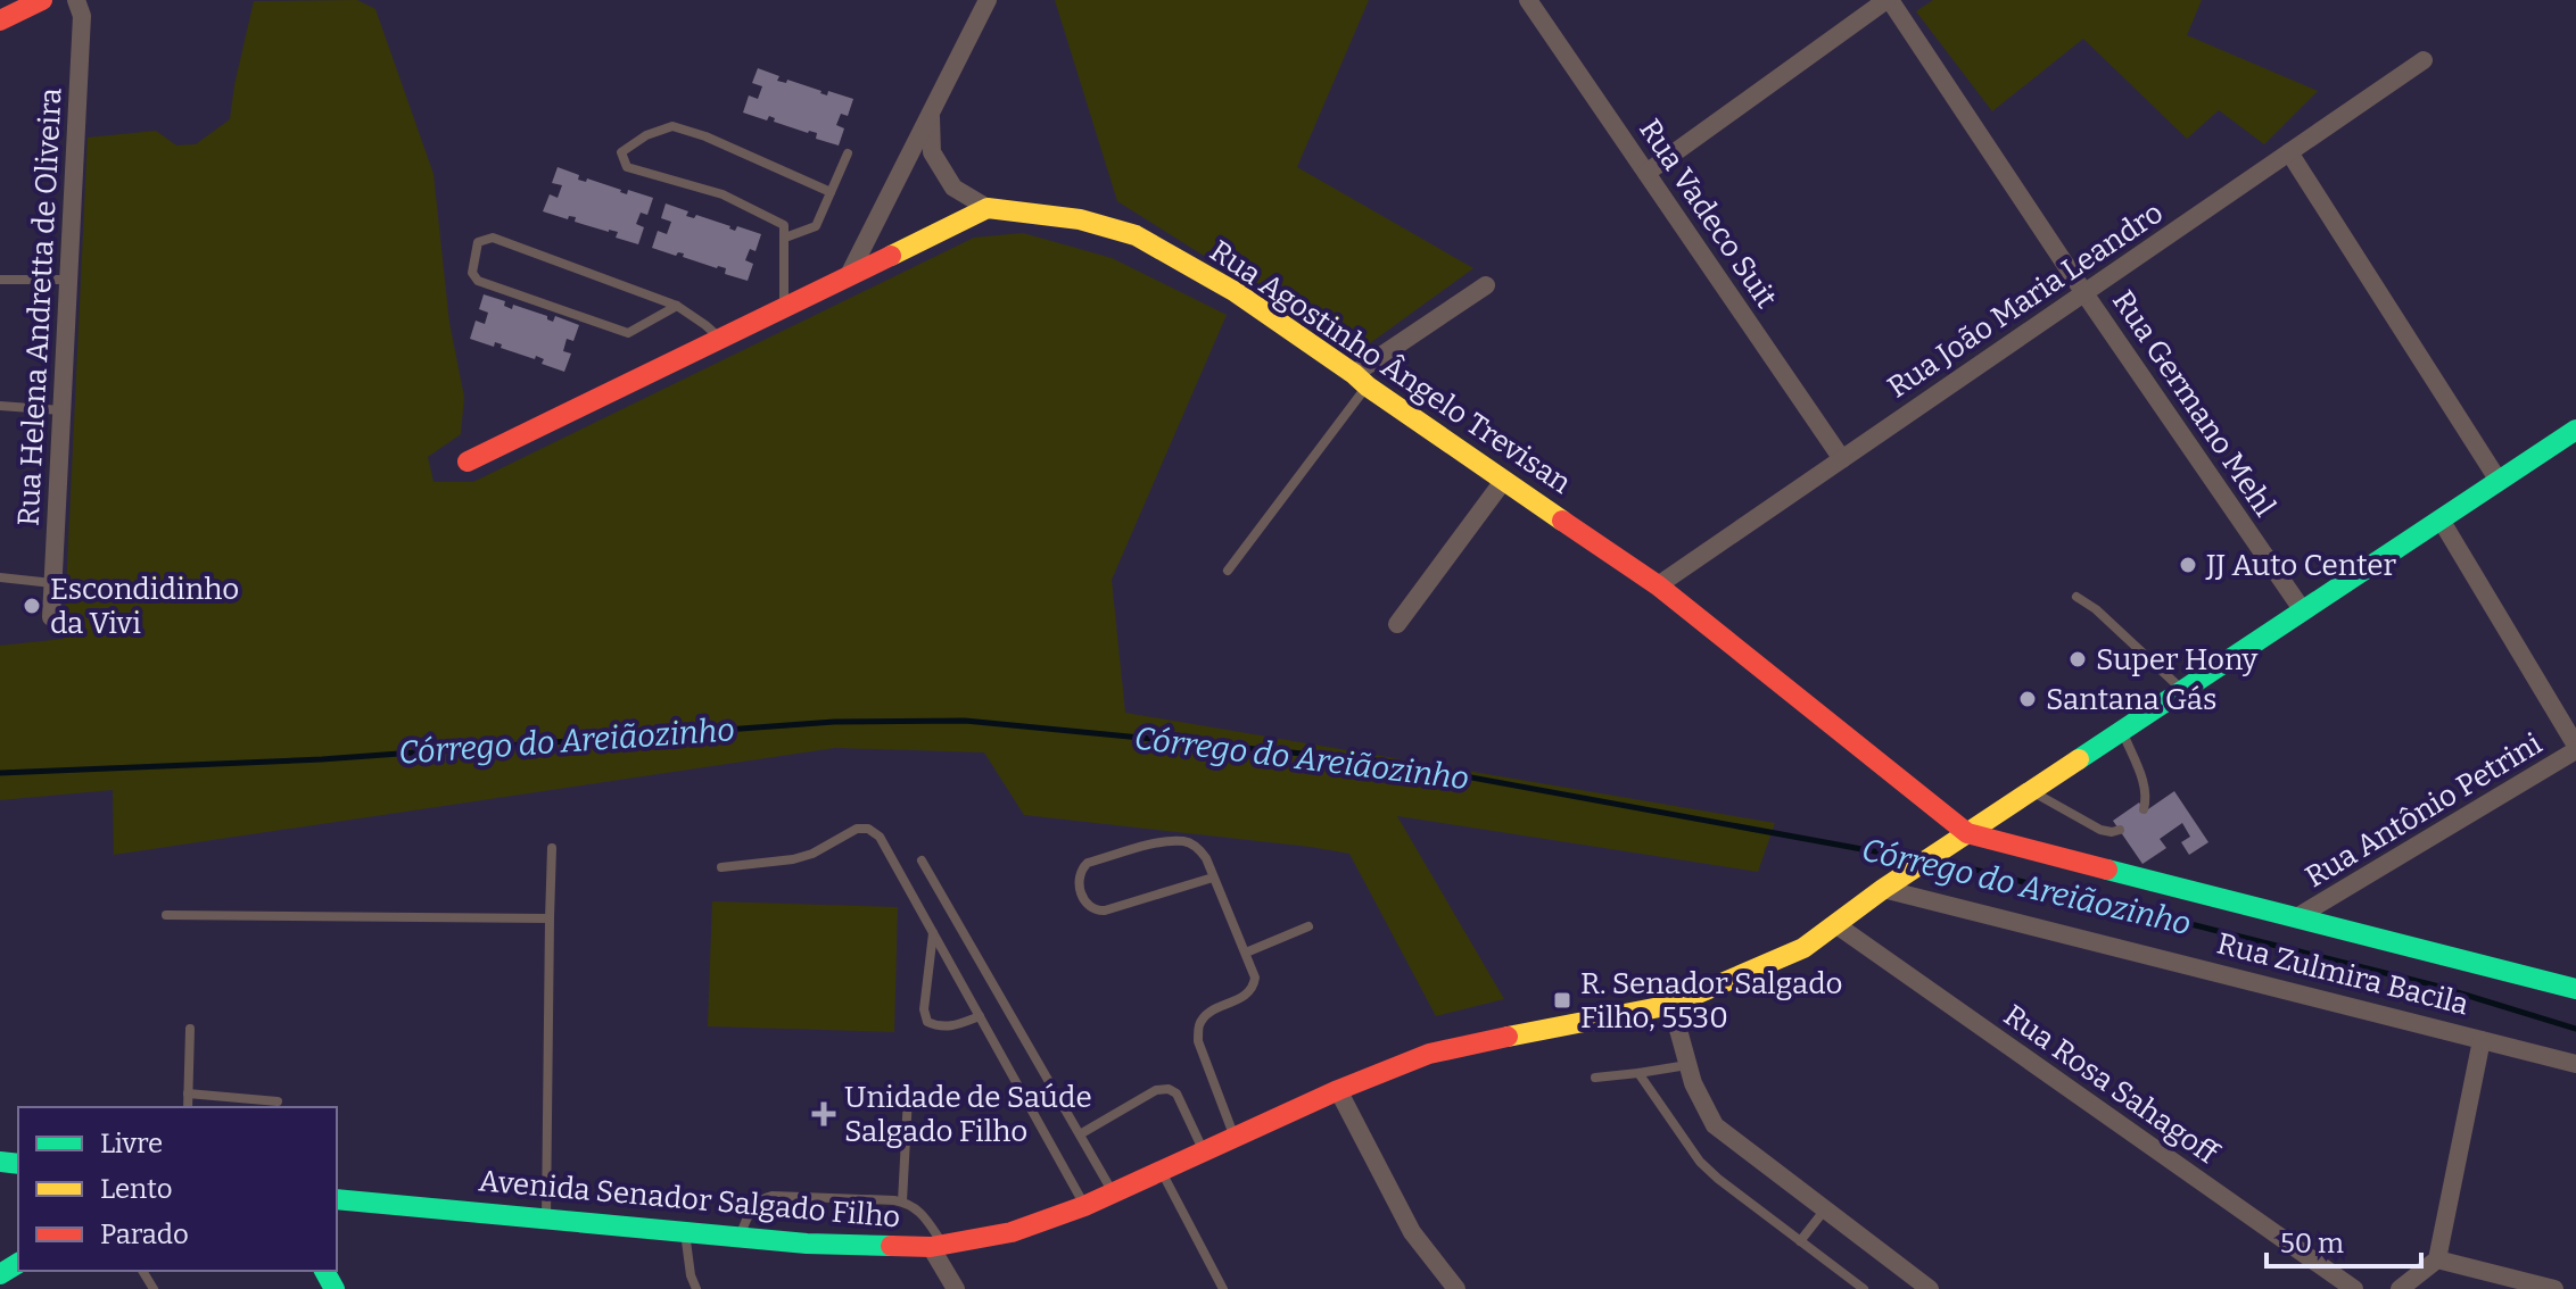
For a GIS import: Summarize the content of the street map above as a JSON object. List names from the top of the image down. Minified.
{"streets":{"main road":["Rua Agostinho Ângelo Trevisan","Rua Zulmira Bacila","Avenida Senador Salgado Filho"],"street":["Rua Vadeco Suit","Rua João Maria Leandro","Rua Helena Andretta de Oliveira","Rua Germano Mehl","Rua Antônio Petrini","Rua Rosa Sahagoff"]},"crossings":[["Rua Vadeco Suit","Rua João Maria Leandro"],["Rua João Maria Leandro","Rua Agostinho Ângelo Trevisan"],["Rua João Maria Leandro","Rua Germano Mehl"],["Rua Agostinho Ângelo Trevisan","Rua Zulmira Bacila"],["Rua Agostinho Ângelo Trevisan","Avenida Senador Salgado Filho"],["Rua Germano Mehl","Avenida Senador Salgado Filho"],["Rua Antônio Petrini","Rua Zulmira Bacila"],["Rua Zulmira Bacila","Avenida Senador Salgado Filho"],["Rua Rosa Sahagoff","Avenida Senador Salgado Filho"]],"water":["Córrego do Areiãozinho"],"places":{"other":["JJ Auto Center","Escondidinho da Vivi","Super Hony","Santana Gás"],"transit":["R. Senador Salgado Filho, 5530"],"health":["Unidade de Saúde Salgado Filho"]},"legend":["Livre","Lento","Parado"],"scale_bar":"50 m"}
